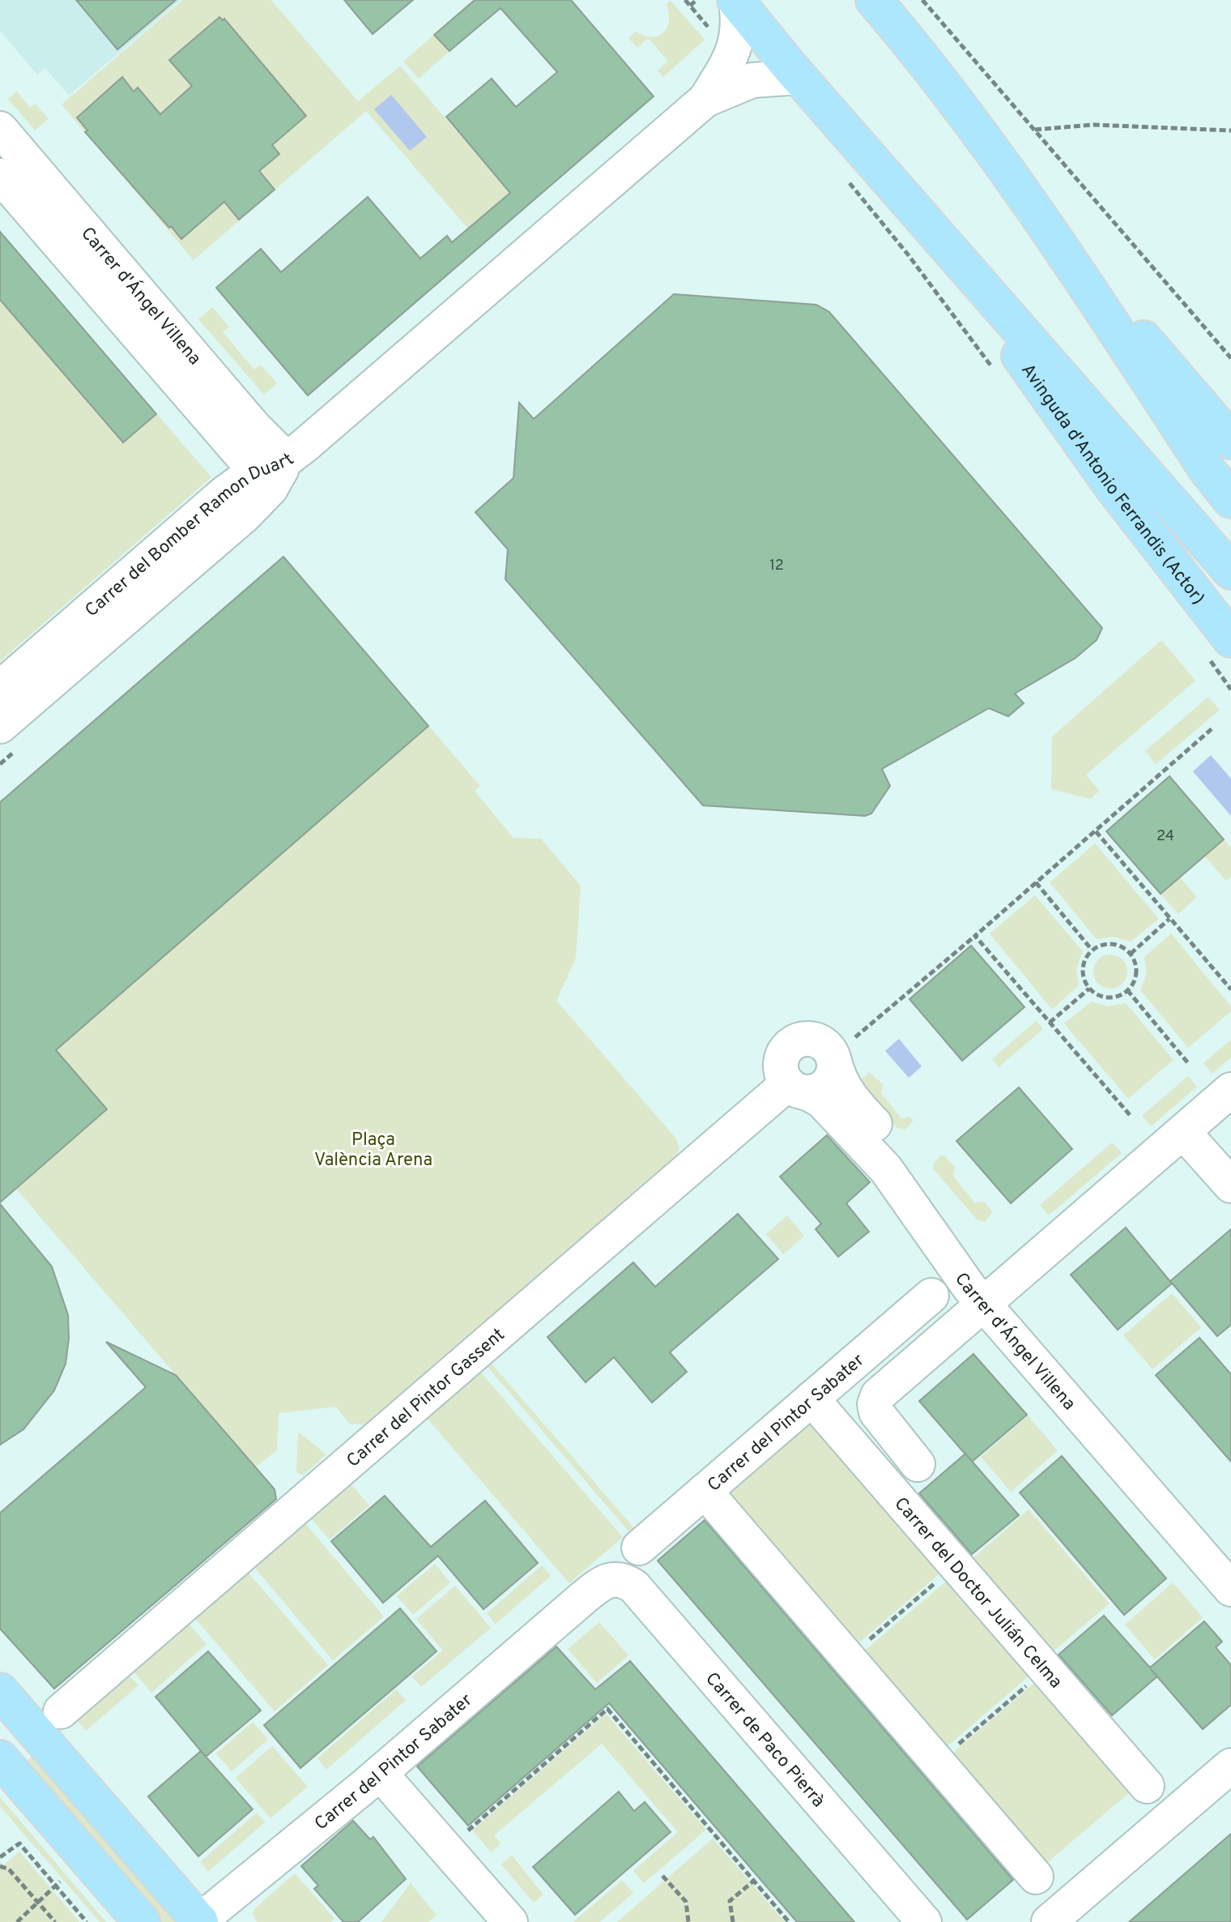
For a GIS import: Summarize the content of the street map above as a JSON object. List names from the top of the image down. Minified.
{"streets":{"main road":["Avinguda d'Antonio Ferrandis (Actor)"],"street":["Carrer d'Ángel Villena","Carrer del Bomber Ramon Duart","Carrer del Pintor Gassent","Carrer del Pintor Sabater","Carrer del Doctor Julián Celma","Carrer de Paco Pierrà"]},"crossings":[["Carrer d'Ángel Villena","Carrer del Bomber Ramon Duart"],["Carrer d'Ángel Villena","Carrer del Pintor Gassent"],["Carrer del Pintor Sabater","Carrer del Doctor Julián Celma"],["Carrer del Pintor Sabater","Carrer de Paco Pierrà"]],"parks":["Plaça València Arena"],"house_numbers":["12","24"]}
